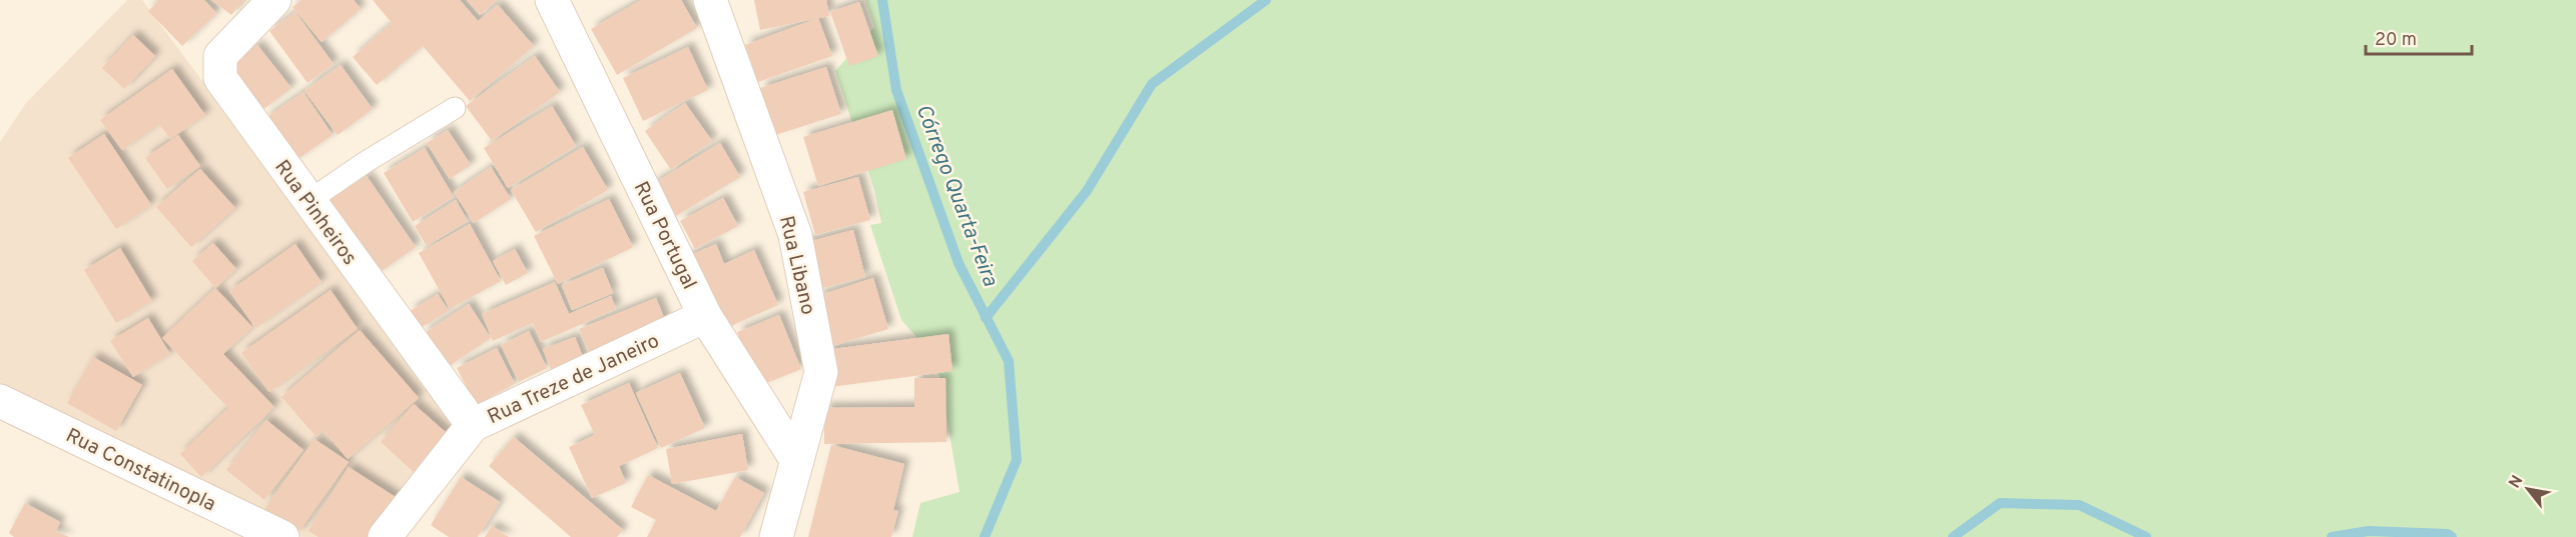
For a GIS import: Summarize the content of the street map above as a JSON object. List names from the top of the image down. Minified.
{"streets":{"street":["Rua Pinheiros","Rua Portugal","Rua Libano","Rua Treze de Janeiro","Rua Constatinopla"]},"crossings":[["Rua Pinheiros","Rua Treze de Janeiro"],["Rua Portugal","Rua Libano"],["Rua Portugal","Rua Treze de Janeiro"]],"water":["Córrego Quarta-Feira"],"scale_bar":"20 m","north":"top left"}
